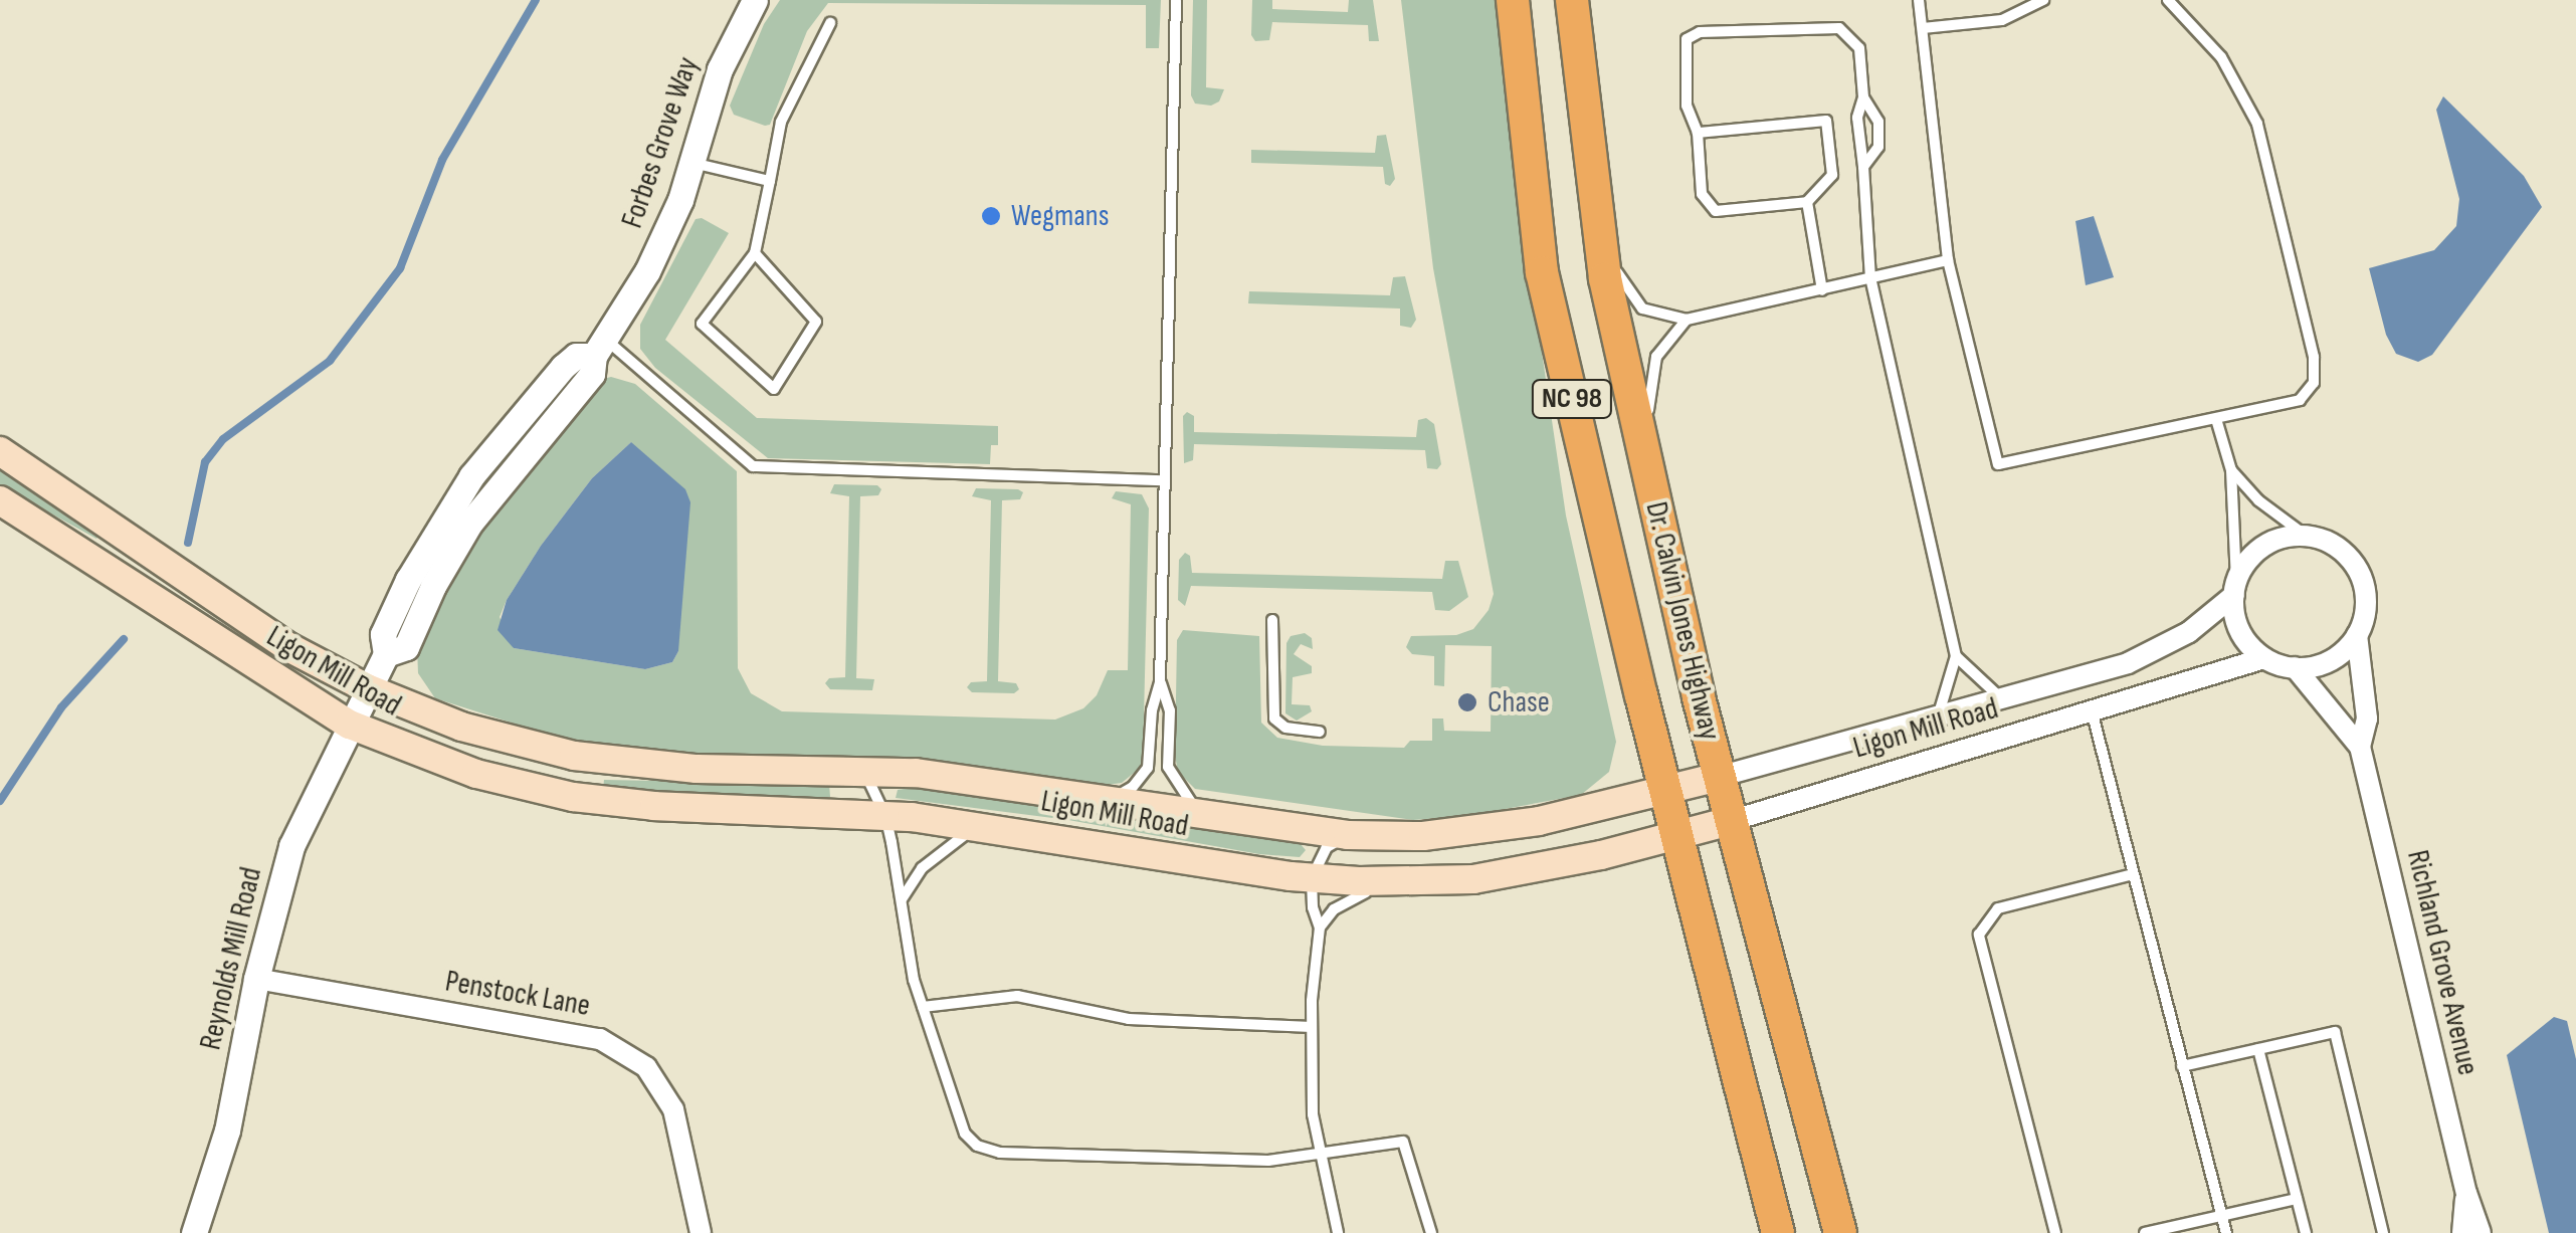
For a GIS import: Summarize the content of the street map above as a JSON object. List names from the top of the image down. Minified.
{"streets":{"highway":["NC 98","Dr. Calvin Jones Highway"],"main road":["Ligon Mill Road"],"street":["Forbes Grove Way","Reynolds Mill Road","Richland Grove Avenue","Penstock Lane"]},"crossings":[["Forbes Grove Way","Ligon Mill Road"],["Forbes Grove Way","Reynolds Mill Road"],["Dr. Calvin Jones Highway","Ligon Mill Road"],["Ligon Mill Road","Reynolds Mill Road"],["Ligon Mill Road","Richland Grove Avenue"],["Reynolds Mill Road","Penstock Lane"]],"places":["Wegmans","Chase"]}
